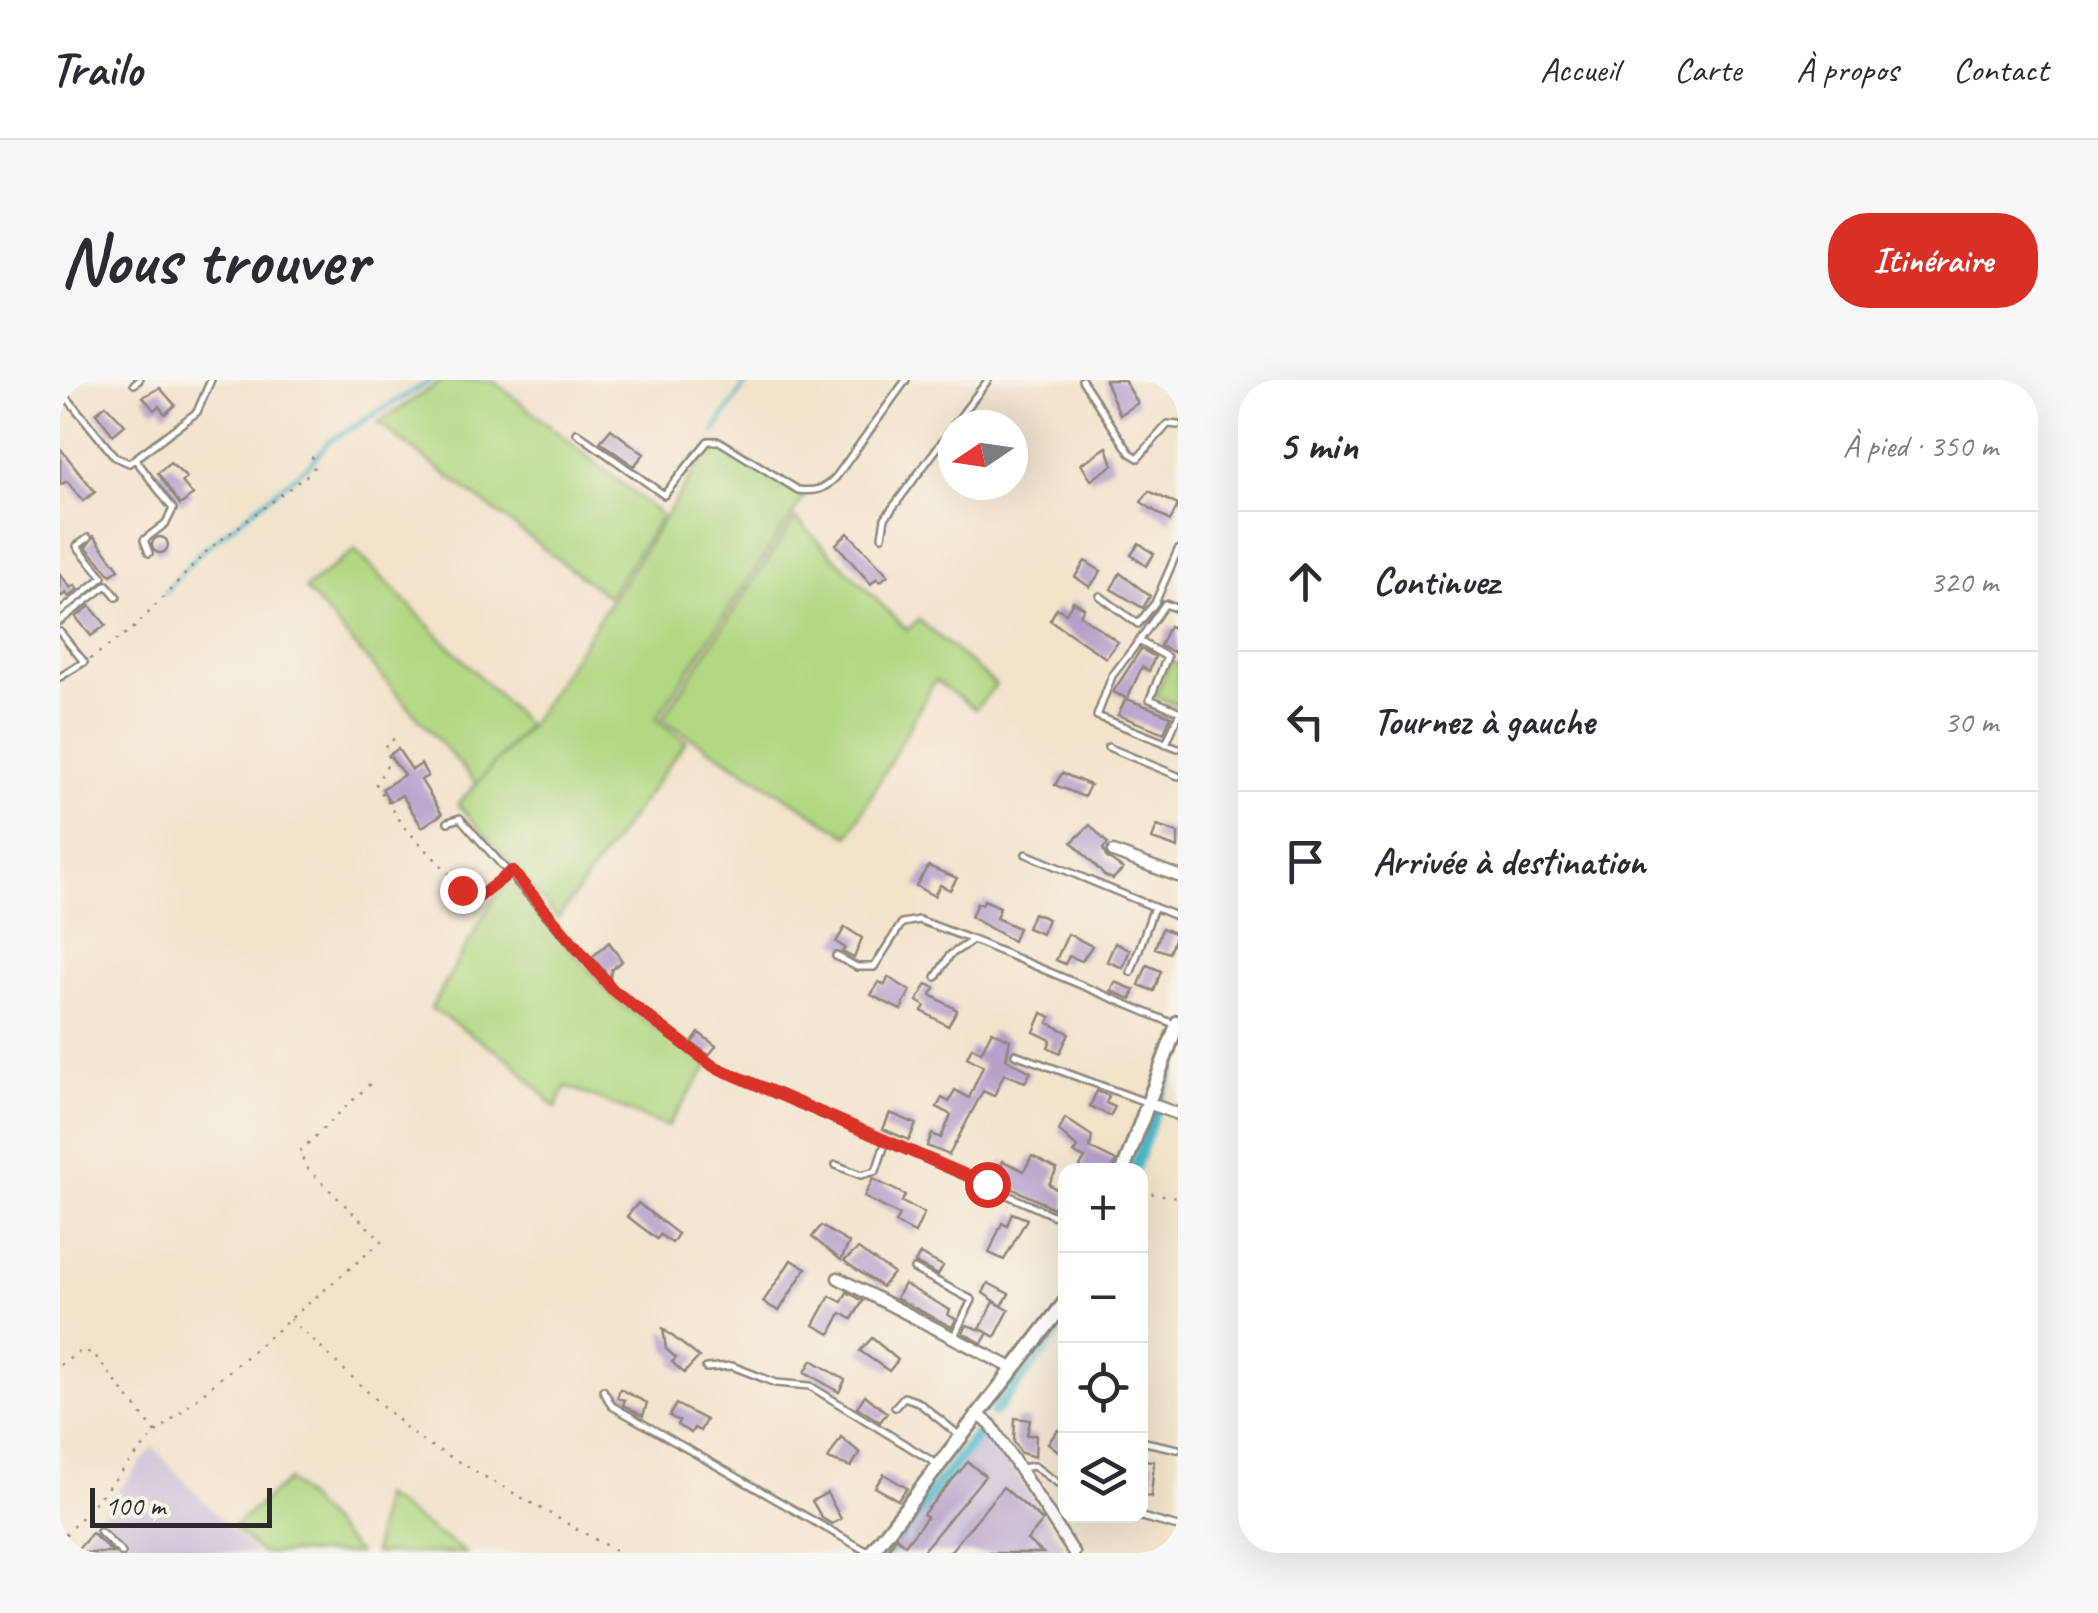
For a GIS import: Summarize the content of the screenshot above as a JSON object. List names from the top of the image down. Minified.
{"scale_bar":"100 m","north":"left","page":{"header":"Trailo","nav":["Accueil","Carte","À propos","Contact"],"buttons":"Itinéraire","title":"Nous trouver","heading":["5 min","À pied · 350 m"],"list":[["Continuez","320 m"],["Tournez à gauche","30 m"],"Arrivée à destination"],"map_buttons":["+","−"],"scale":"100 m"}}
